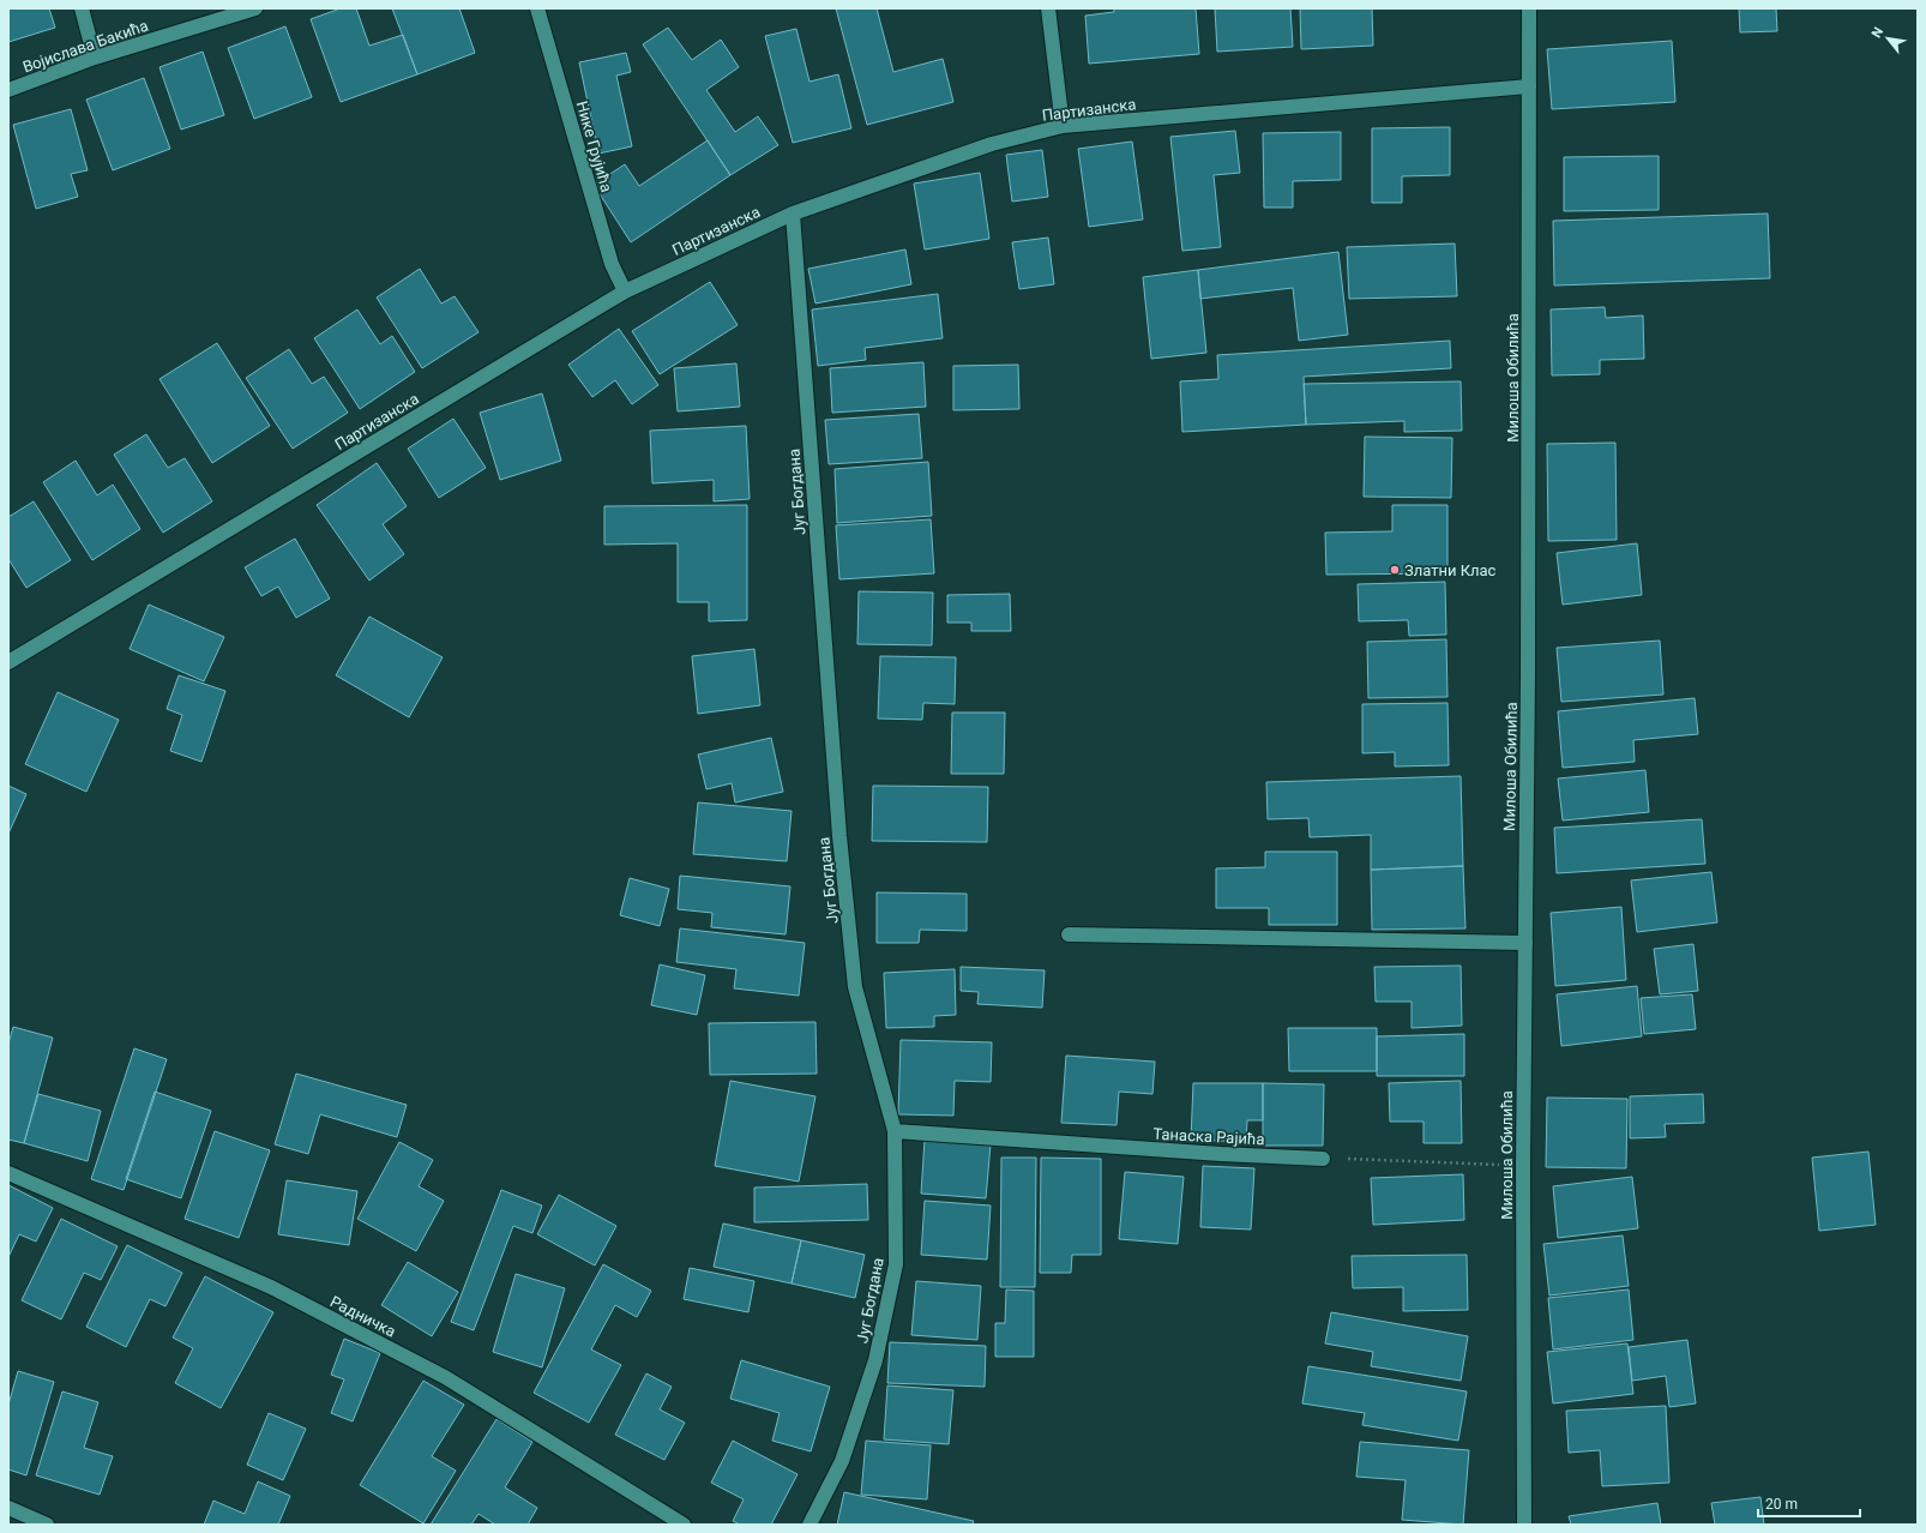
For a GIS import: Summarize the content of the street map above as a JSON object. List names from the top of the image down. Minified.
{"streets":{"street":["Војислава Бакића","Партизанска","Нике Грујића","Милоша Обилића","Југ Богдана","Танаска Рајића","Радничка"]},"crossings":[["Партизанска","Нике Грујића"],["Партизанска","Милоша Обилића"],["Партизанска","Југ Богдана"],["Југ Богдана","Танаска Рајића"]],"places":["Златни Клас"],"scale_bar":"20 m","north":"top left"}
